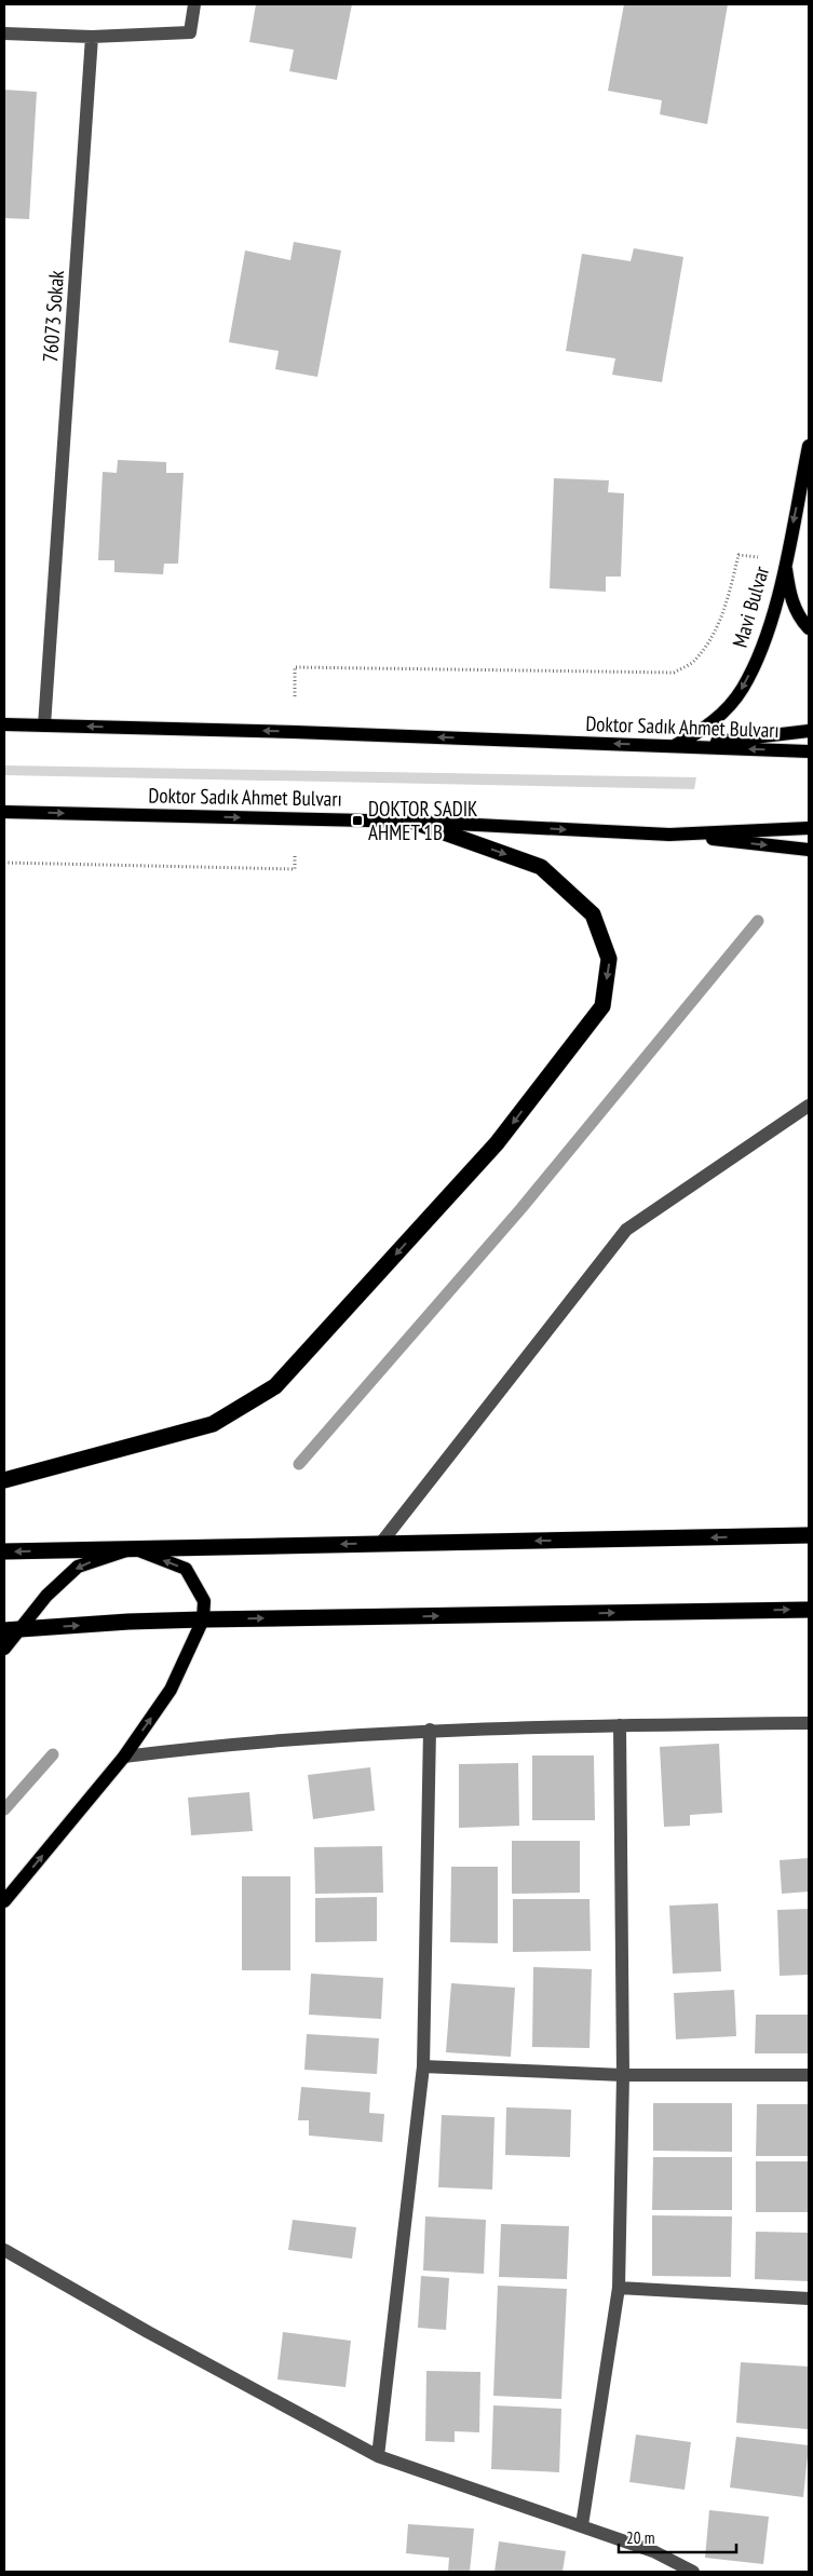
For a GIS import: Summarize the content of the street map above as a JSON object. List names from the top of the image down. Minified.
{"streets":{"main road":["Mavi Bulvar","Doktor Sadık Ahmet Bulvarı"],"street":["76073 Sokak"]},"crossings":[["76073 Sokak","Doktor Sadık Ahmet Bulvarı"],["Mavi Bulvar","Doktor Sadık Ahmet Bulvarı"]],"one_way":["Mavi Bulvar"],"places":{"transit":["DOKTOR SADIK AHMET 1B"]},"scale_bar":"20 m"}
